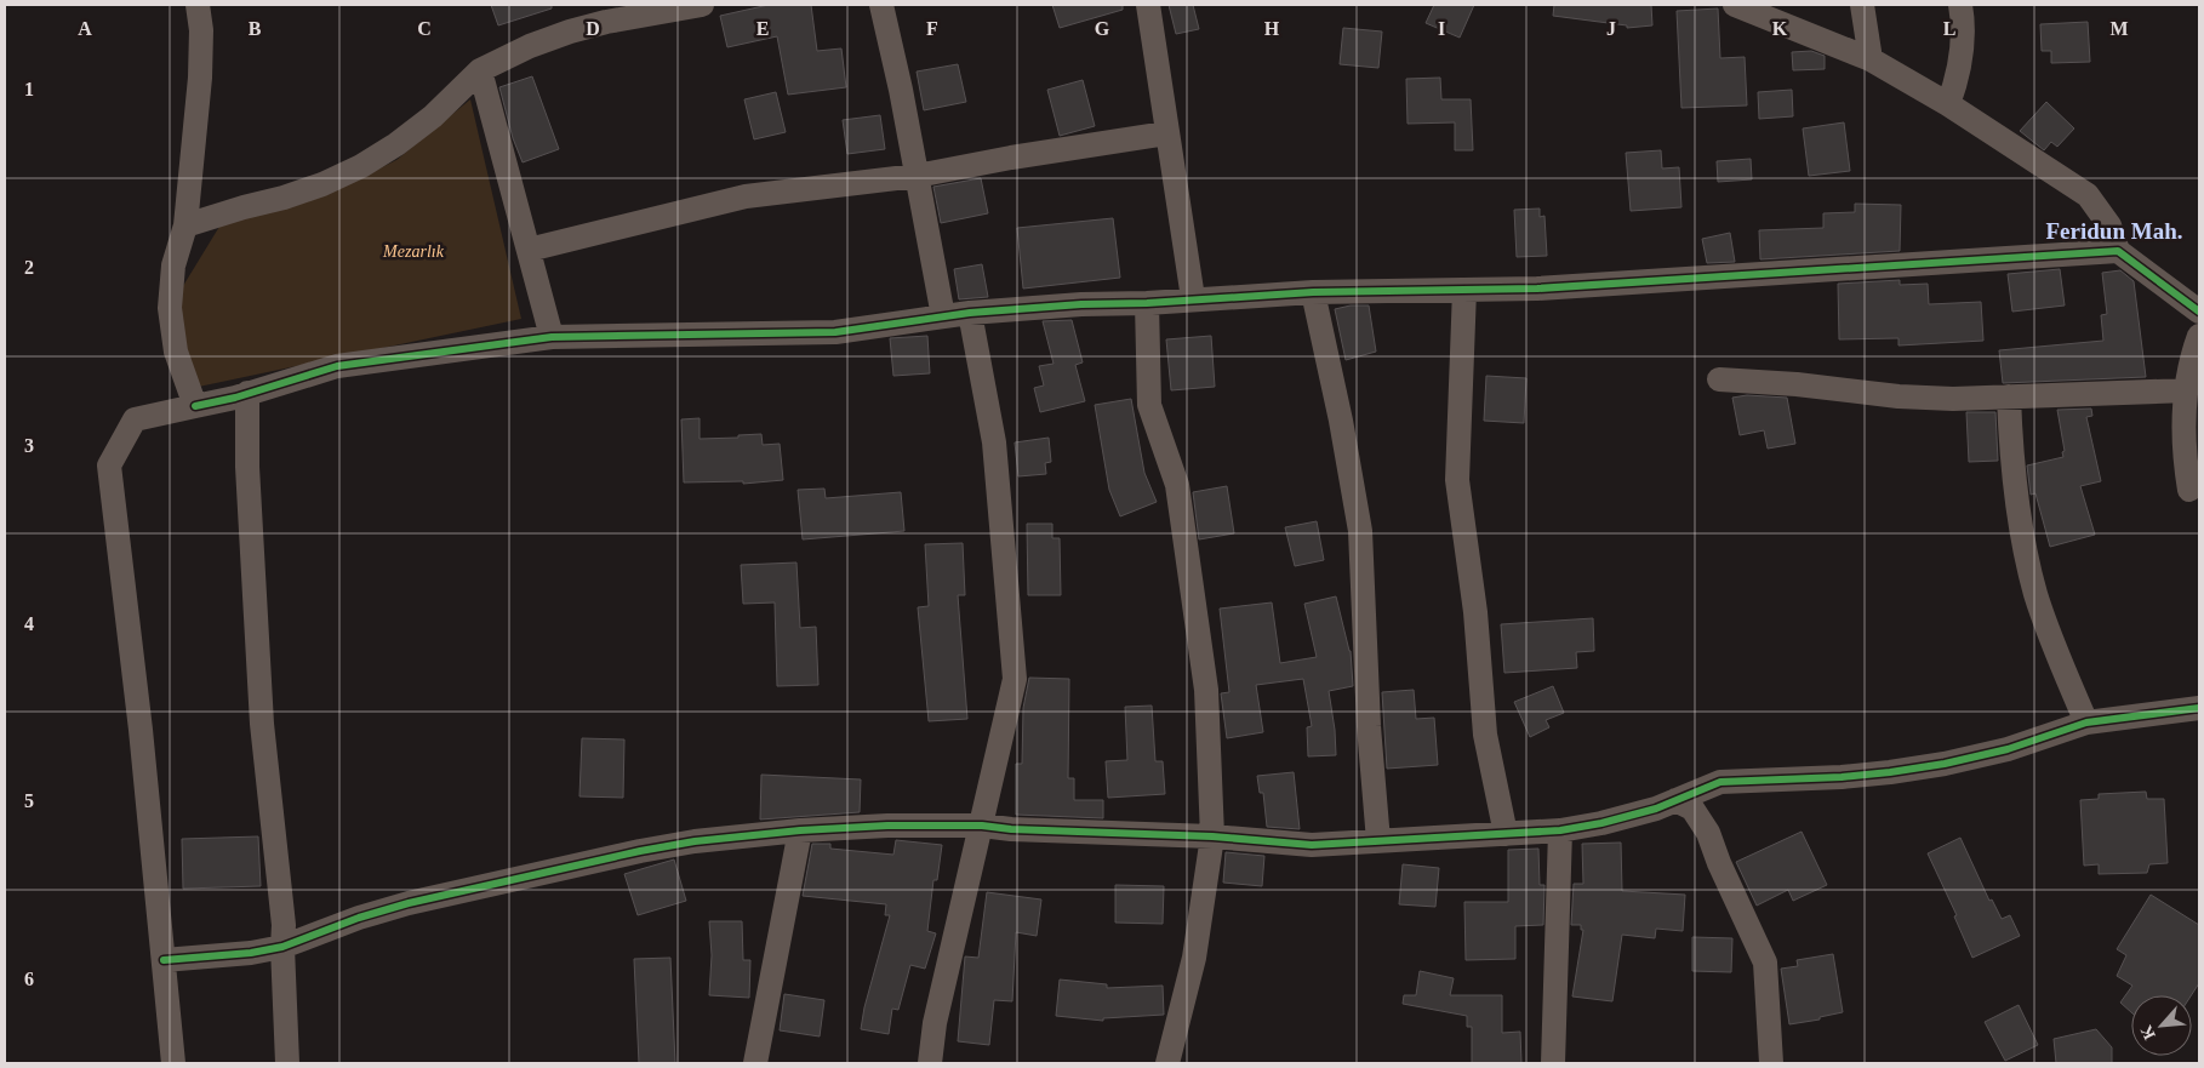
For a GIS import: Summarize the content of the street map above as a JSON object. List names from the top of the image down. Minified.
{"districts":["Feridun Mah."],"parks":["Mezarlık"],"north":"bottom left","grid":{"columns":["A","B","C","D","E","F","G","H","I","J","K","L","M"],"rows":["1","2","3","4","5","6"]}}
